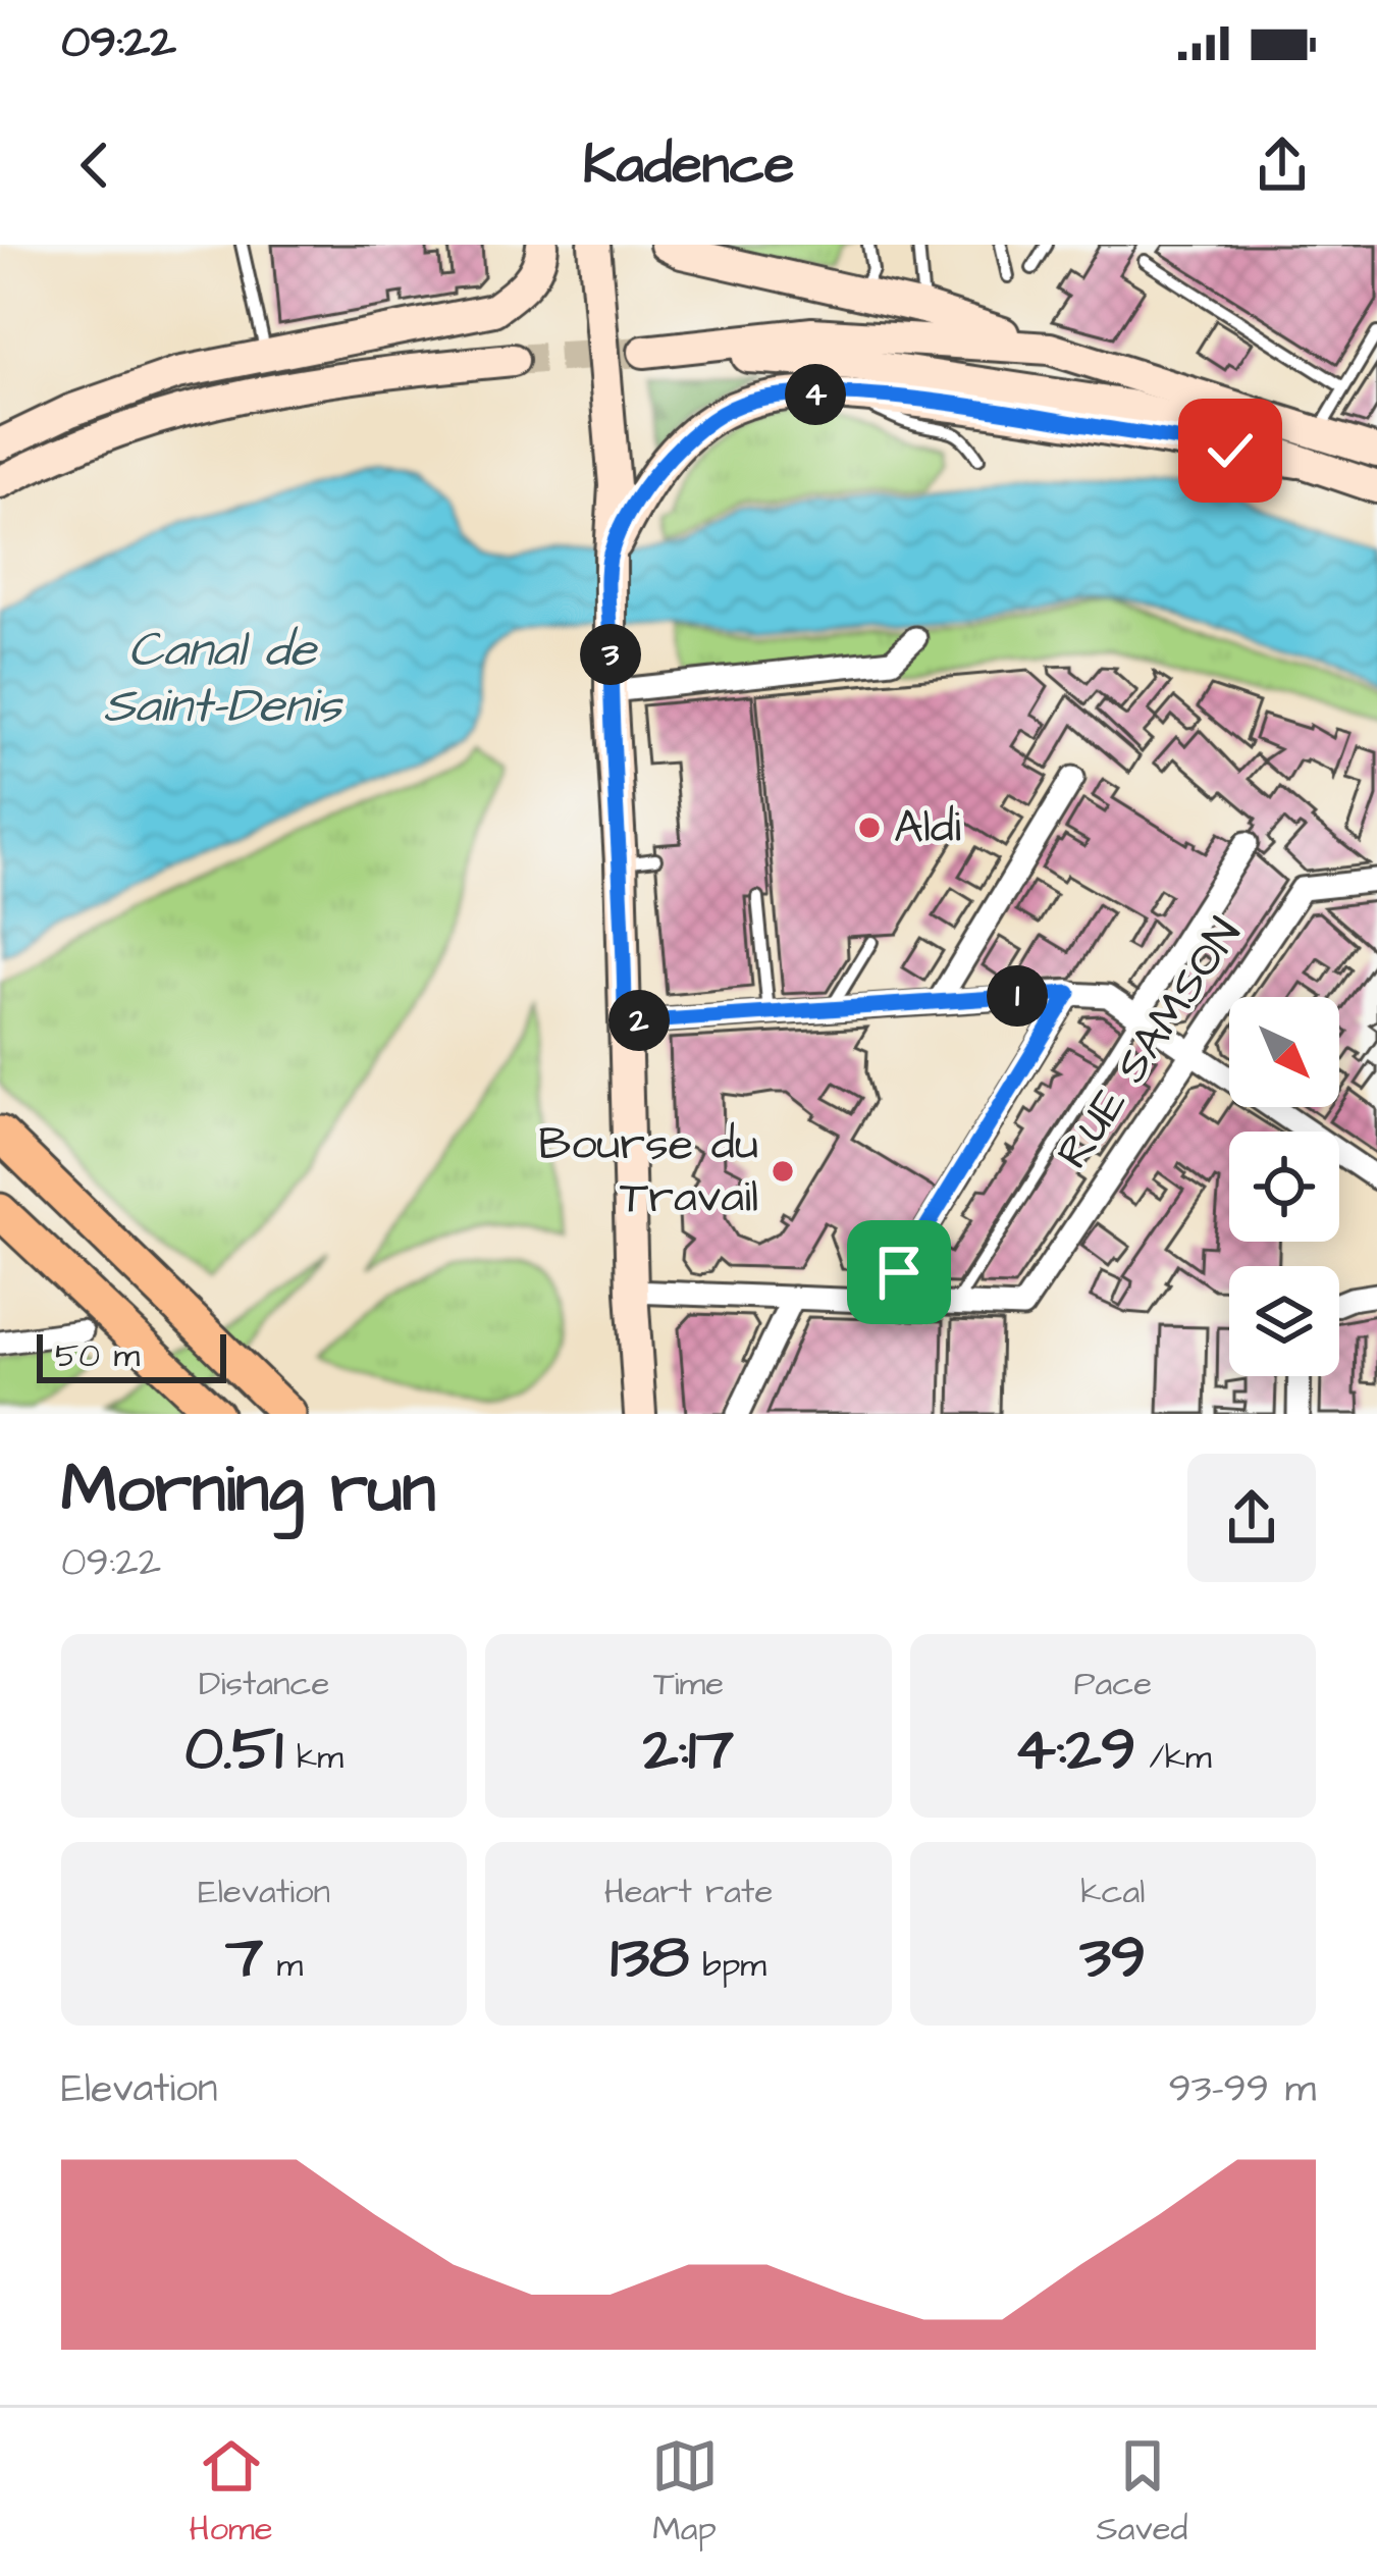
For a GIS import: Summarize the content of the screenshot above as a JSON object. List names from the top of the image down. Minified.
{"streets":{"street":["RUE SAMSON"]},"water":["Canal de Saint-Denis"],"places":["Aldi","Bourse du Travail"],"scale_bar":"50 m","north":"bottom right","page":{"status":"09:22","header":"Kadence","pins":["4","3","1","2"],"scale":"50 m","heading":["Morning run","09:22"],"stats":[["Distance","0.51 km"],["Time","2:17"],["Pace","4:29 /km"],["Elevation","7 m"],["Heart rate","138 bpm"],["kcal","39"]],"chart":["Elevation","93–99 m"],"tabs":["Home","Map","Saved"]}}
